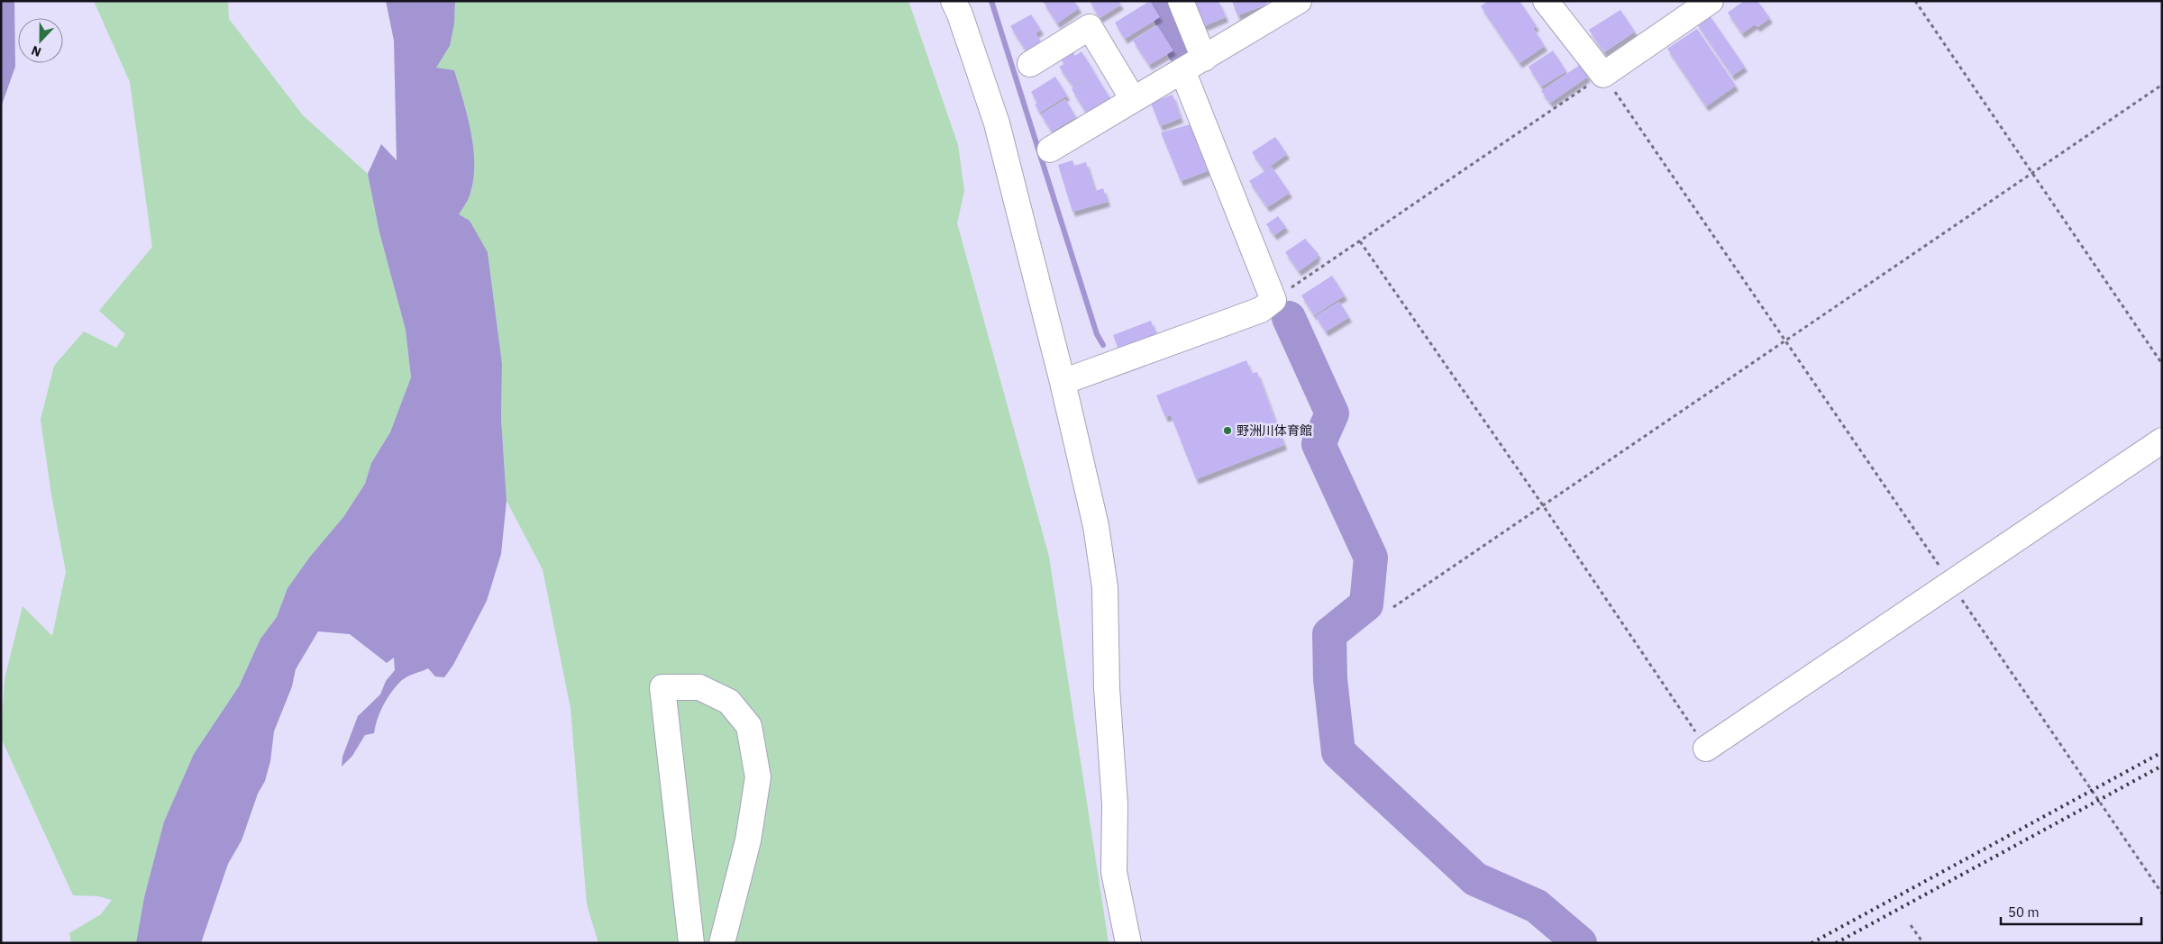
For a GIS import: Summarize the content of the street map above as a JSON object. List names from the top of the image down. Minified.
{"places":["野洲川体育館"],"scale_bar":"50 m","north":"bottom"}
